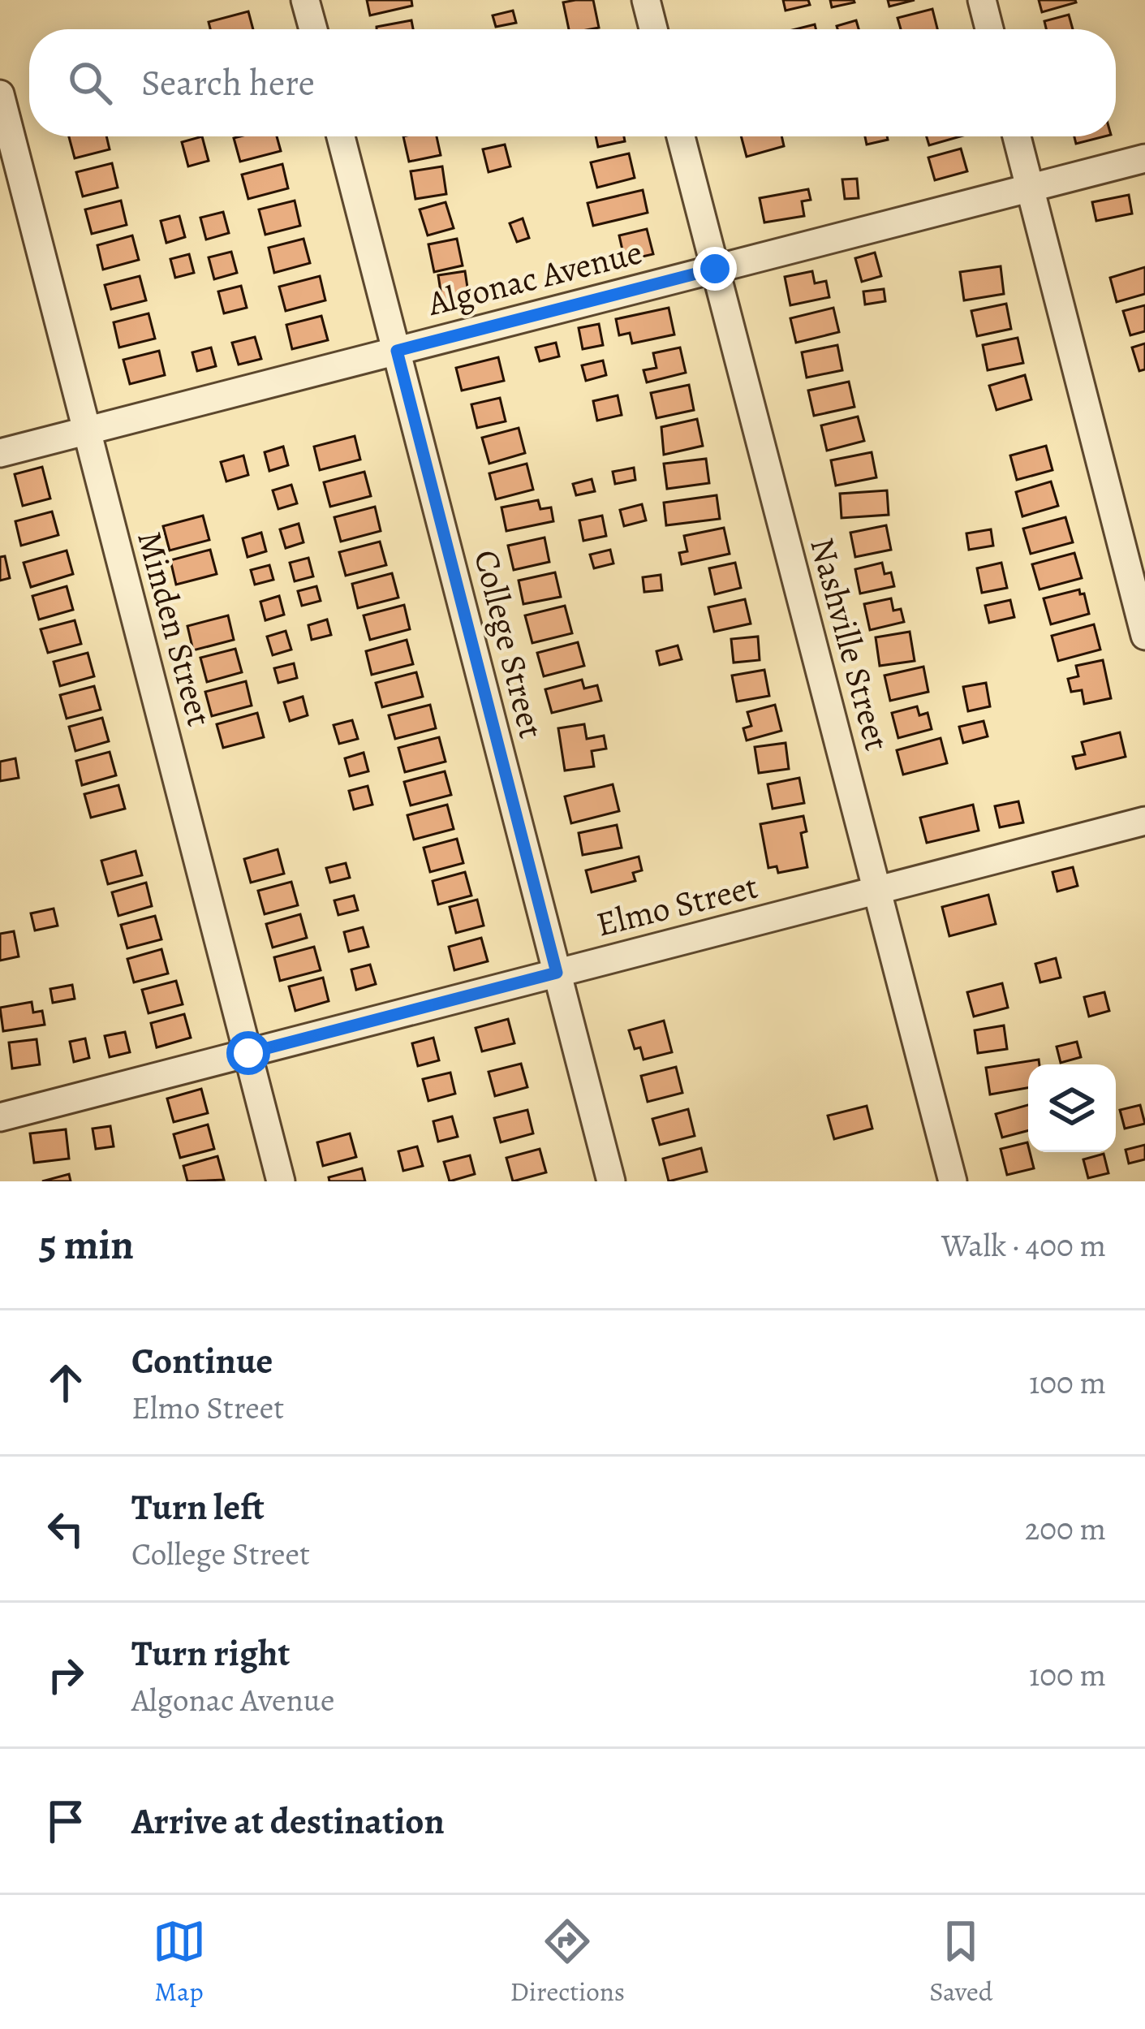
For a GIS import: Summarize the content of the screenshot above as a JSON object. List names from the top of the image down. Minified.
{"streets":{"street":["Algonac Avenue","Minden Street","College Street","Nashville Street","Elmo Street"]},"crossings":[["Algonac Avenue","Minden Street"],["Algonac Avenue","College Street"],["Algonac Avenue","Nashville Street"],["Minden Street","Elmo Street"],["College Street","Elmo Street"],["Nashville Street","Elmo Street"]],"page":{"search":"Search here","heading":["5 min","Walk · 400 m"],"list":[["Continue","Elmo Street","100 m"],["Turn left","College Street","200 m"],["Turn right","Algonac Avenue","100 m"],"Arrive at destination"],"nav":["Map","Directions","Saved"]}}
